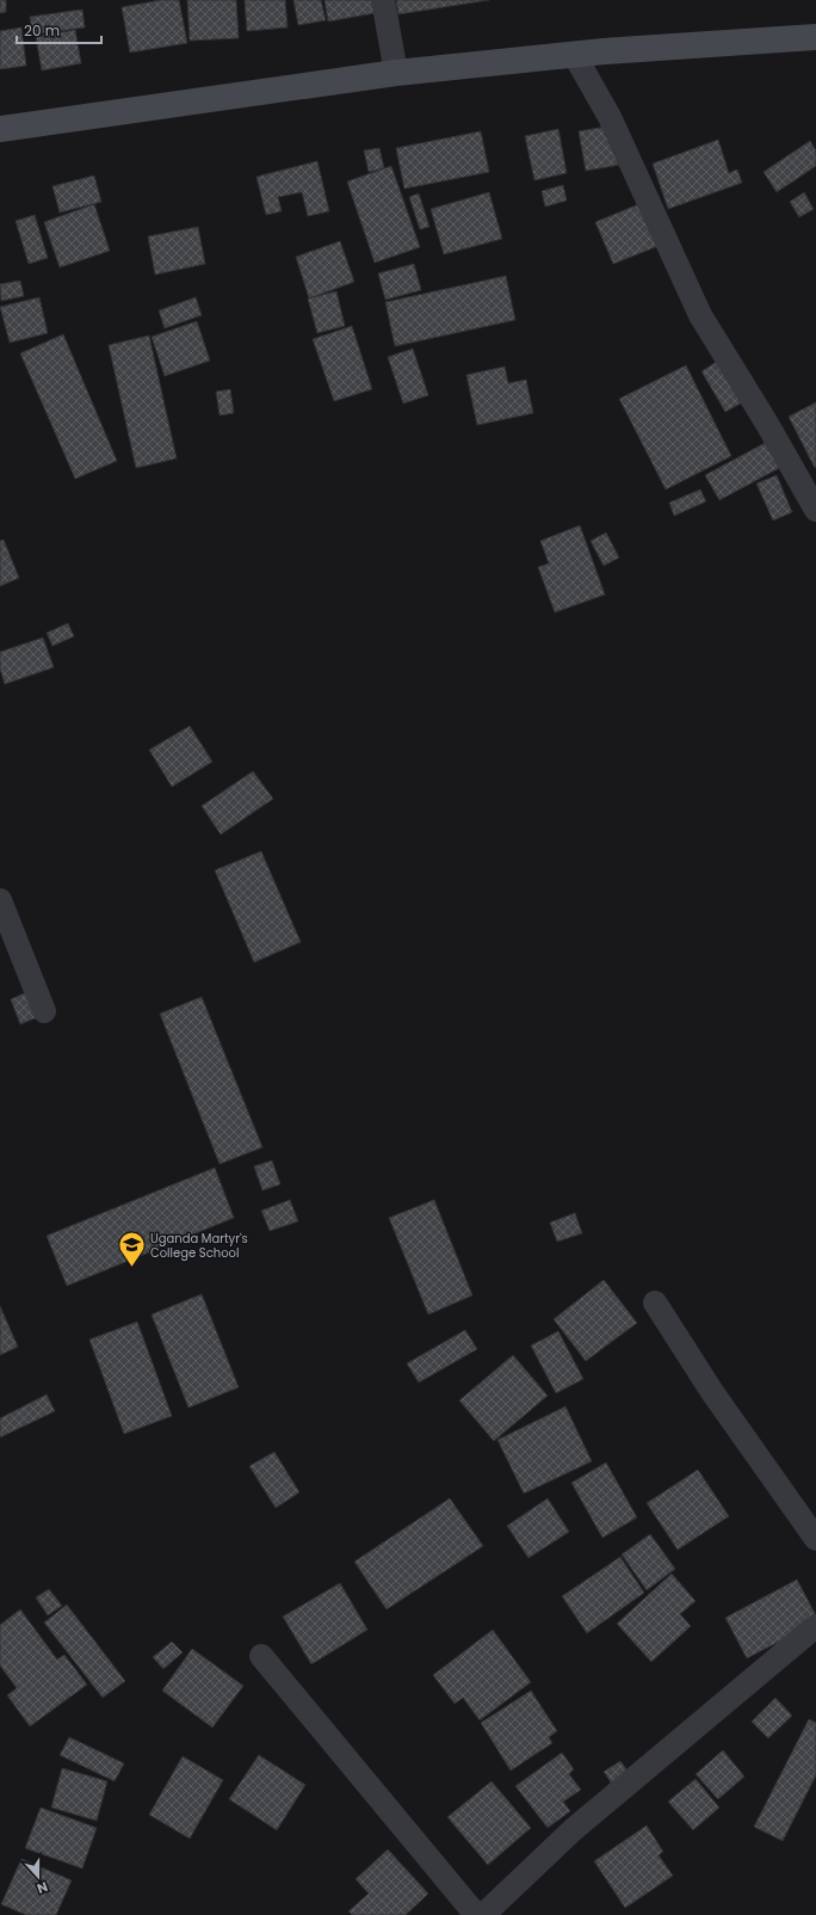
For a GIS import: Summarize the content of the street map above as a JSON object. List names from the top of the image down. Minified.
{"places":{"school or university":["Uganda Martyr's College School"]},"scale_bar":"20 m","north":"bottom"}
